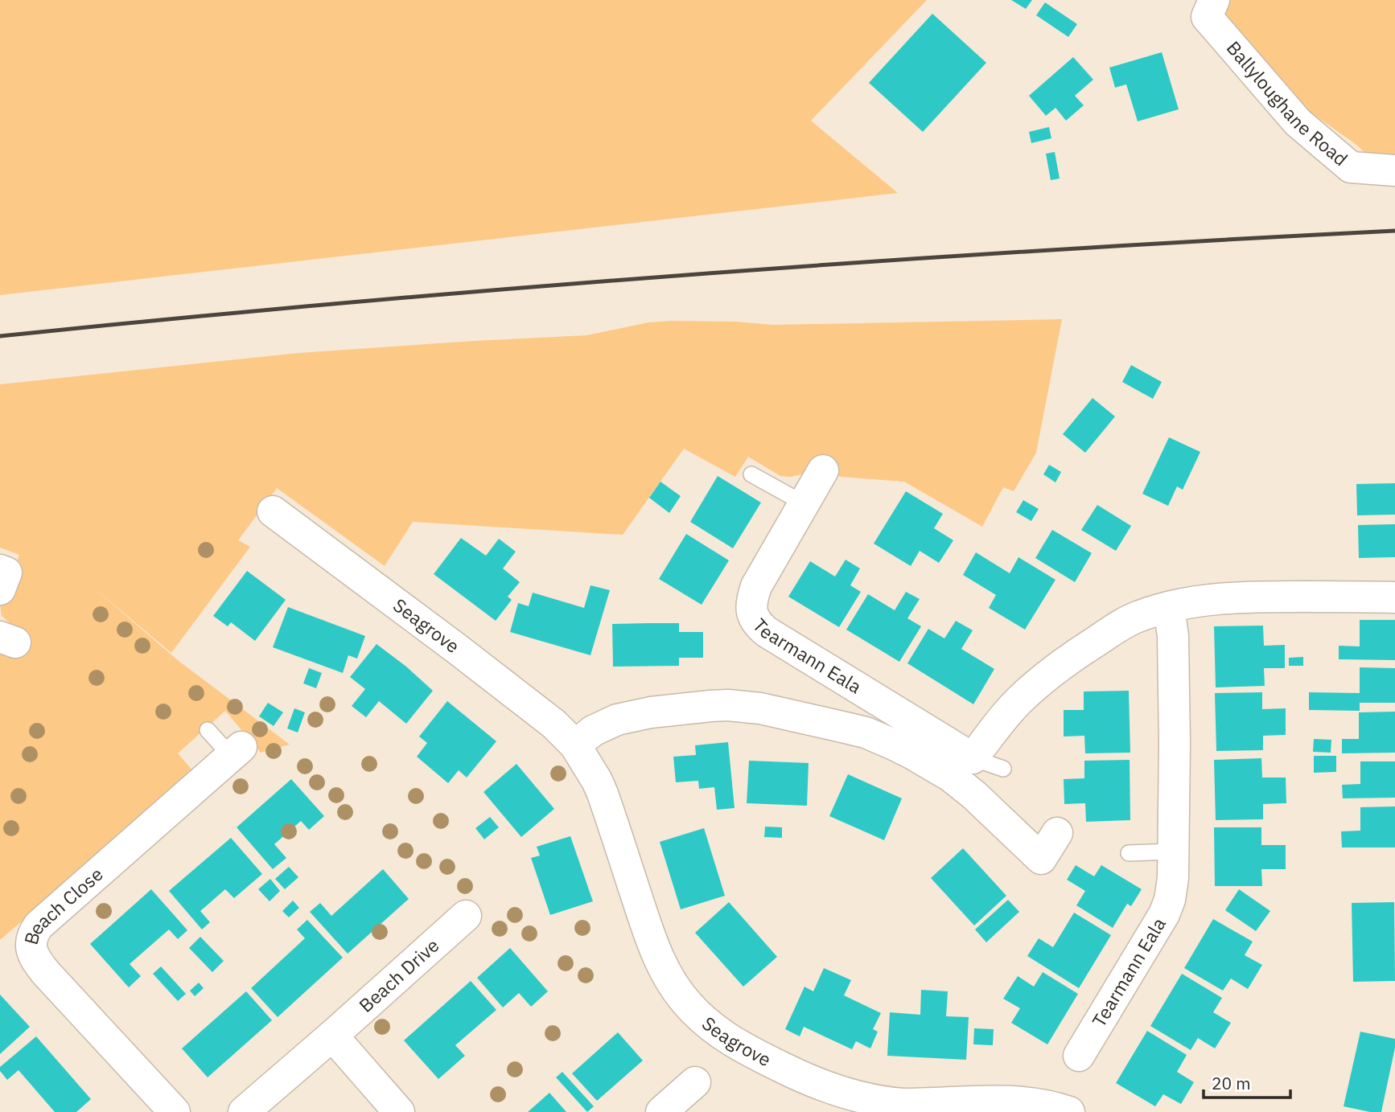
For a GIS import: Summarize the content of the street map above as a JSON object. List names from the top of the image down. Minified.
{"streets":{"street":["Ballyloughane Road","Seagrove","Tearmann Eala","Beach Close","Beach Drive"]},"scale_bar":"20 m"}
